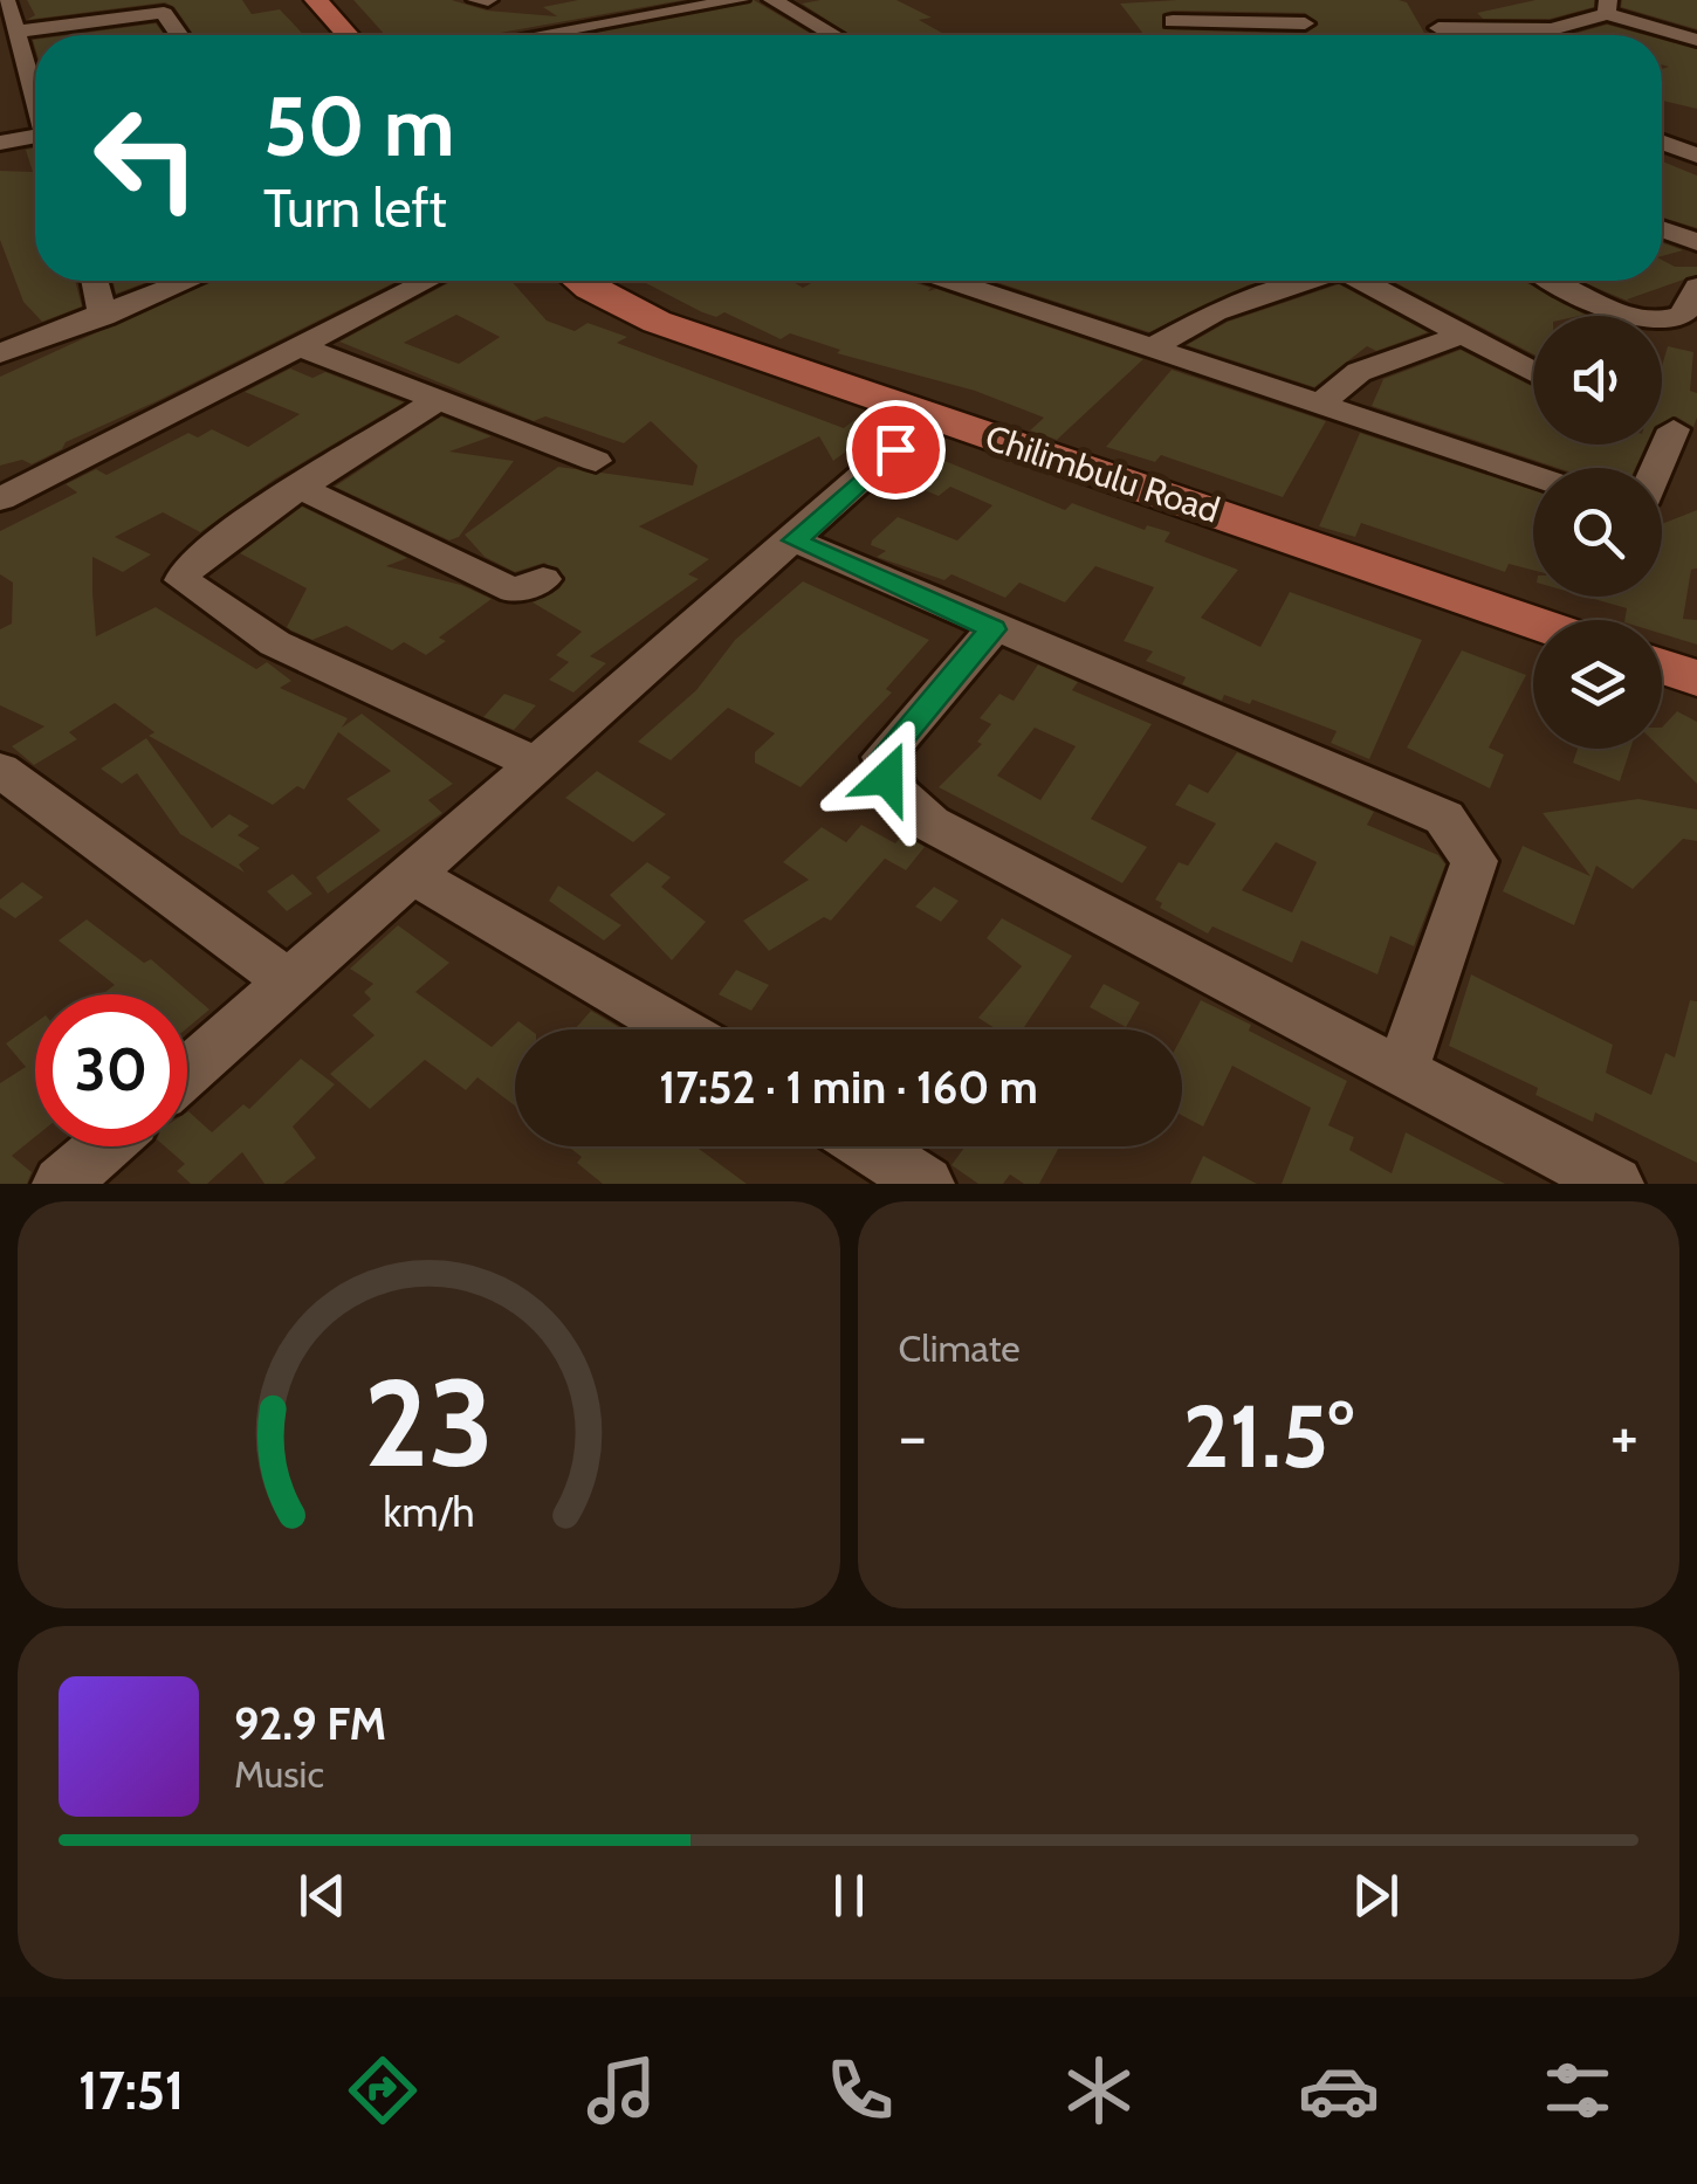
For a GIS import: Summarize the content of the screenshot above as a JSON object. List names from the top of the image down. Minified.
{"streets":{"main road":["Chilimbulu Road"]},"page":{"turn":["50 m","Turn left"],"limit":"30","trip":"17:52 · 1 min · 160 m","tile":"Climate","heat":["−","21.5°","+"],"song":["92.9 FM","Music"],"tabs":"17:51","gauge":["23","km/h"]}}
